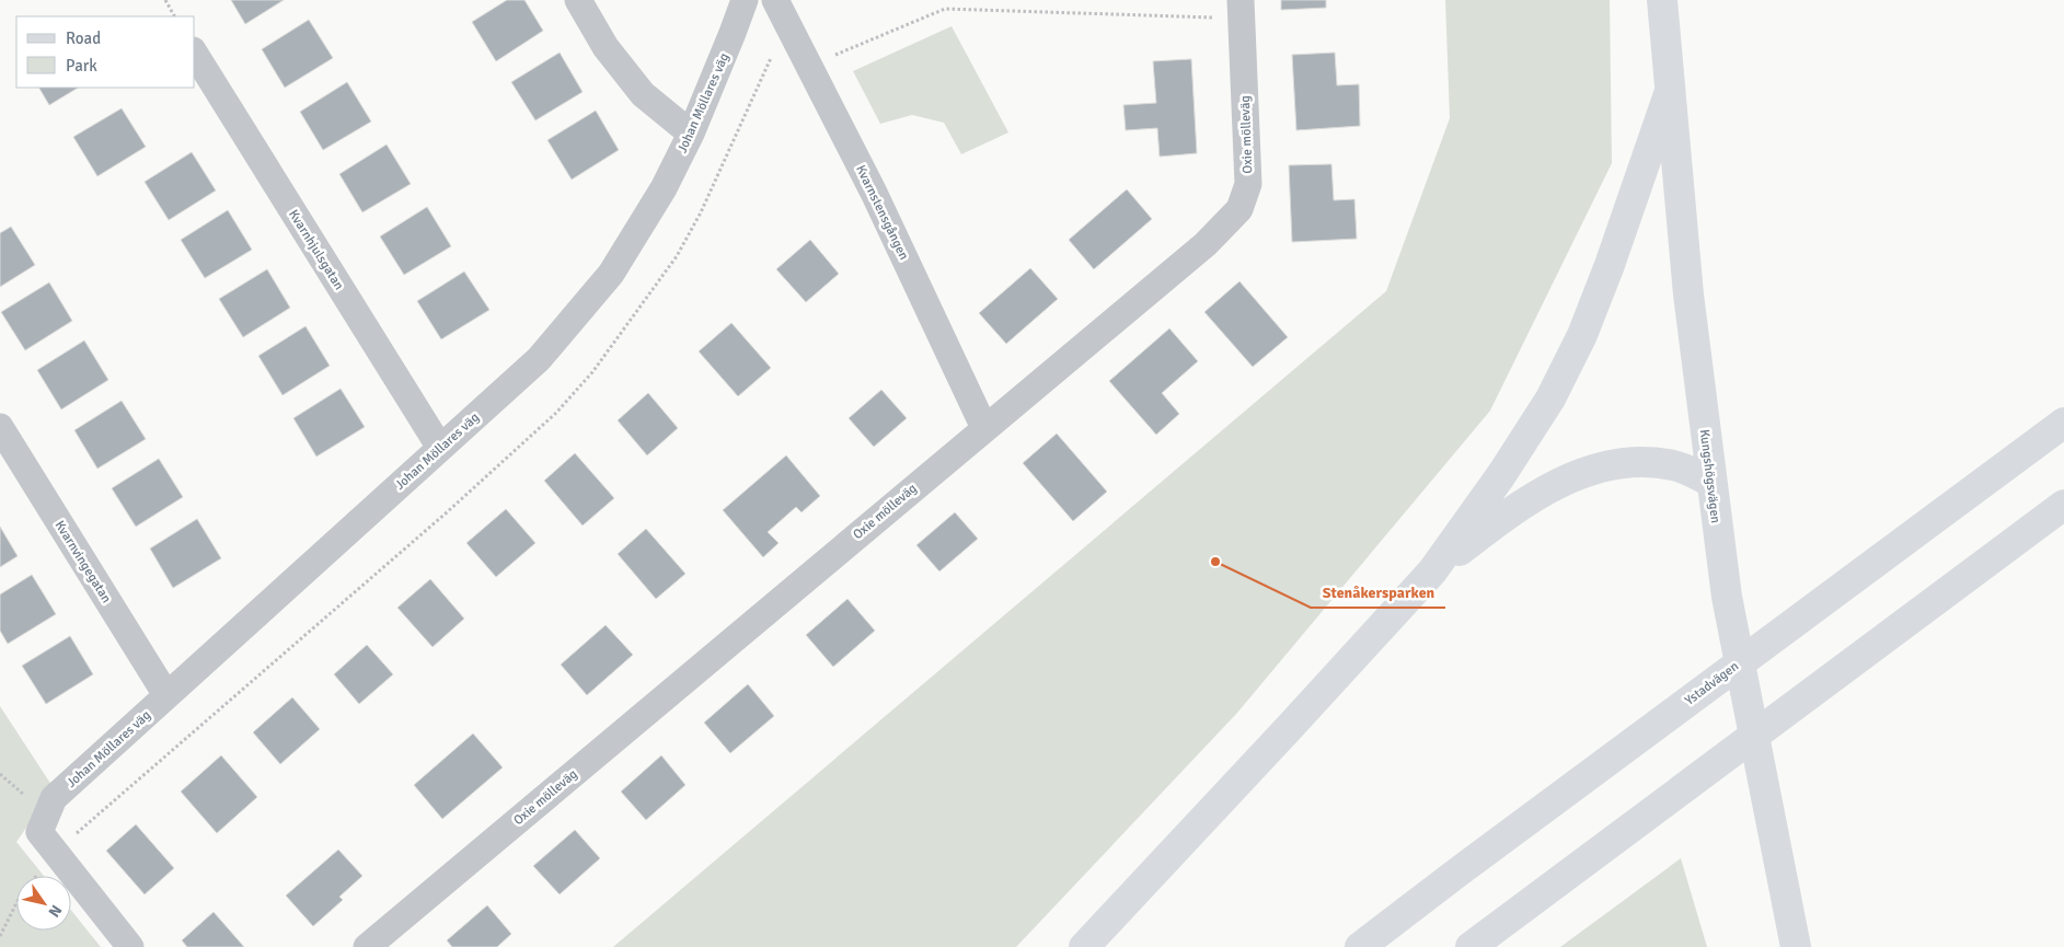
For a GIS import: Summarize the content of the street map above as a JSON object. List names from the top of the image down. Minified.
{"streets":{"main road":["Kungshögsvägen","Ystadvägen"],"street":["Johan Möllares väg","Oxie mölleväg","Kvarnstensgången","Kvarnhjulsgatan","Kvarnvingegatan"]},"crossings":[["Johan Möllares väg","Kvarnhjulsgatan"],["Johan Möllares väg","Kvarnvingegatan"],["Oxie mölleväg","Kvarnstensgången"]],"places":["Stenåkersparken"],"legend":["Road","Park"],"north":"bottom right"}
